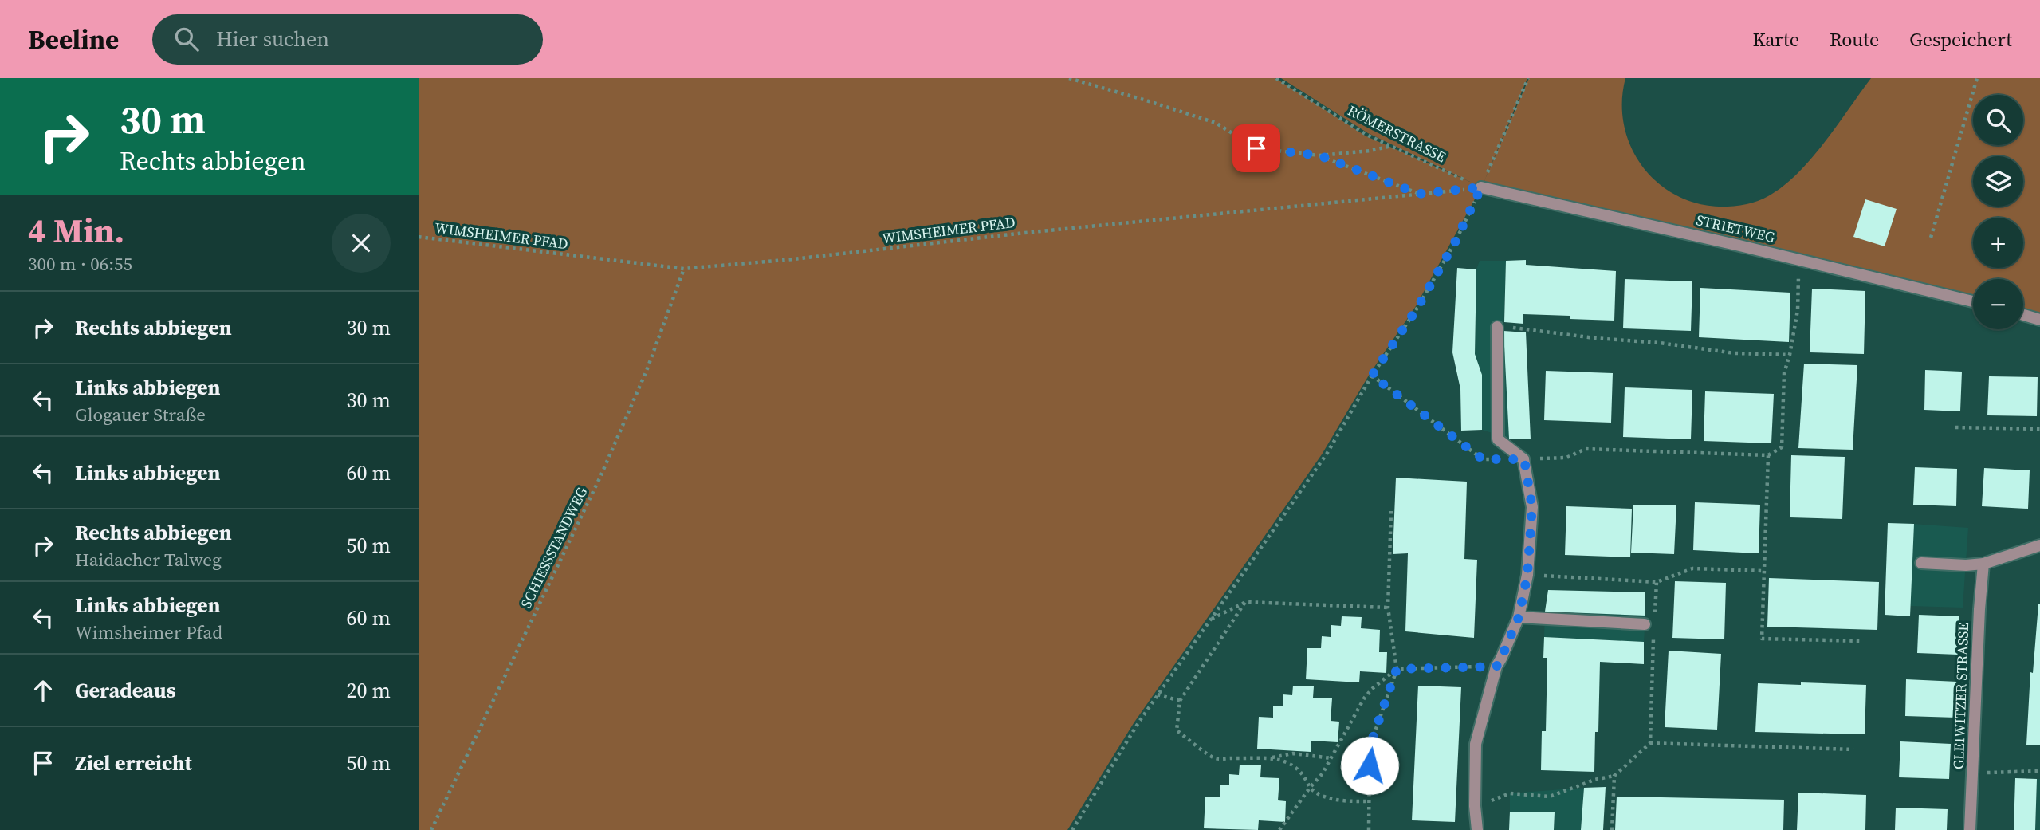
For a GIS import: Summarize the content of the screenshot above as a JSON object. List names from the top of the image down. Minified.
{"streets":{"street":["STRIETWEG","GLEIWITZER STRASSE"],"path":["RÖMERSTRASSE","WIMSHEIMER PFAD","SCHIESSSTANDWEG"]},"crossings":[["RÖMERSTRASSE","STRIETWEG"],["RÖMERSTRASSE","WIMSHEIMER PFAD"],["STRIETWEG","WIMSHEIMER PFAD"],["WIMSHEIMER PFAD","SCHIESSSTANDWEG"]],"page":{"header":"Beeline","search":"Hier suchen","nav":["Karte","Route","Gespeichert"],"turn":["30 m","Rechts abbiegen"],"map_buttons":["+","−"],"heading":["4 Min.","300 m · 06:55"],"list":[{"name":"Rechts abbiegen","value":"30 m"},{"name":"Links abbiegen","note":"Glogauer Straße","value":"30 m"},{"name":"Links abbiegen","value":"60 m"},{"name":"Rechts abbiegen","note":"Haidacher Talweg","value":"50 m"},{"name":"Links abbiegen","note":"Wimsheimer Pfad","value":"60 m"},{"name":"Geradeaus","value":"20 m"},{"name":"Ziel erreicht","value":"50 m"}]}}
